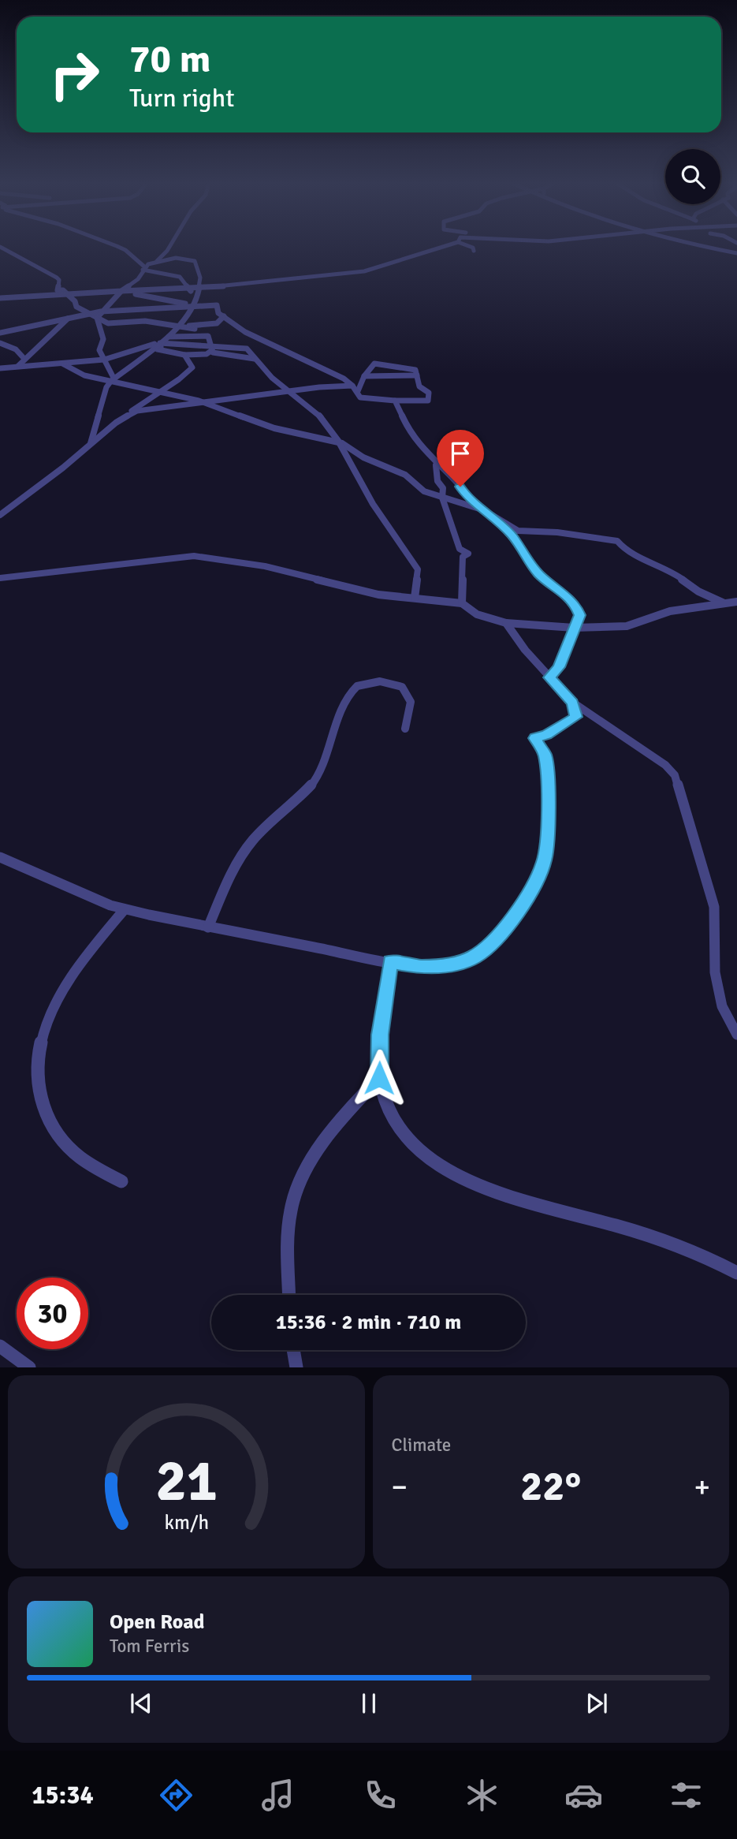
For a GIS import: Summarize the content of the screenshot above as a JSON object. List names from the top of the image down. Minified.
{"page":{"turn":["70 m","Turn right"],"limit":"30","trip":"15:36 · 2 min · 710 m","tile":"Climate","heat":["−","22°","+"],"song":["Open Road","Tom Ferris"],"tabs":"15:34","gauge":["21","km/h"]}}
